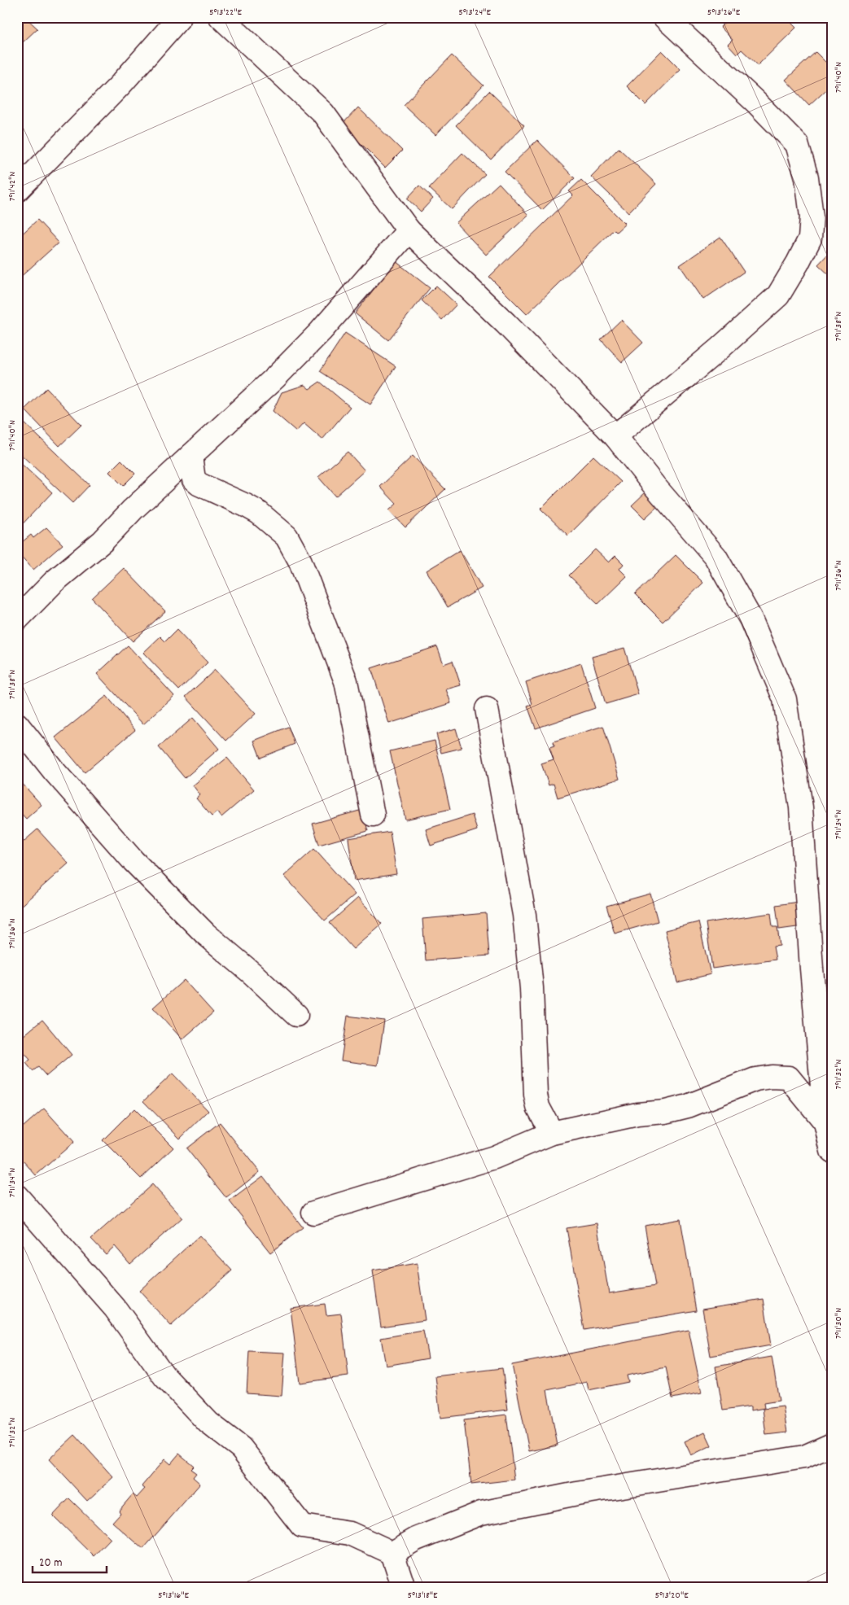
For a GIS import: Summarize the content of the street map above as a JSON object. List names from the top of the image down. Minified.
{"scale_bar":"20 m","coordinates":["5°13'22\"E","5°13'24\"E","5°13'26\"E","7°11'40\"N","7°11'42\"N","7°11'38\"N","7°11'36\"N","7°11'34\"N","7°11'32\"N","7°11'30\"N","5°13'16\"E","5°13'18\"E","5°13'20\"E"]}
